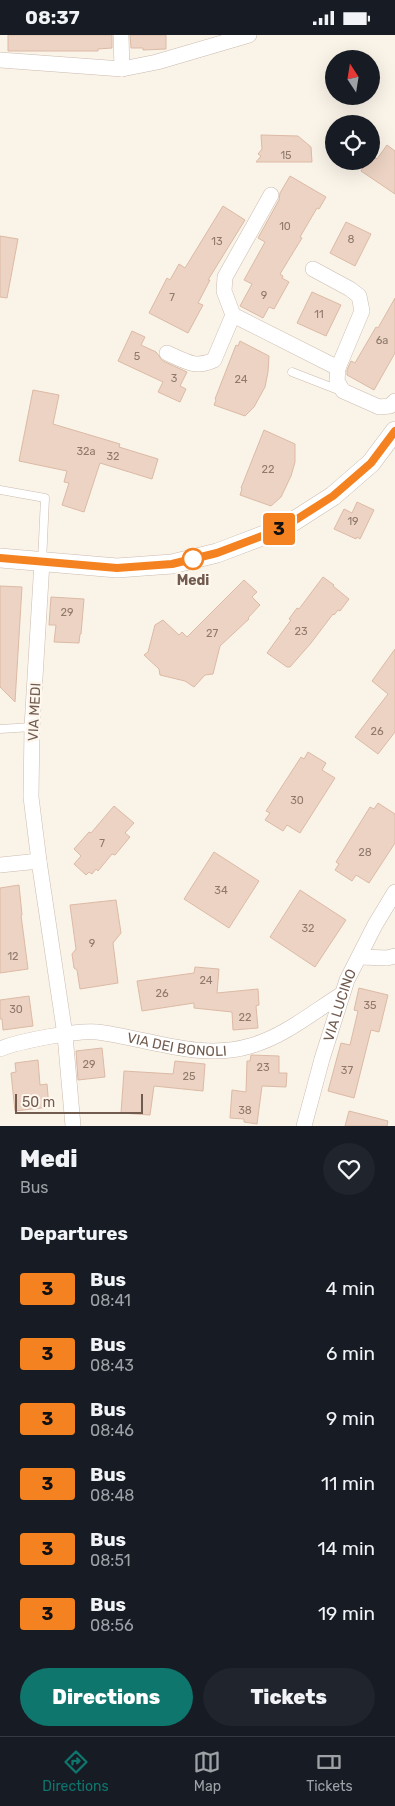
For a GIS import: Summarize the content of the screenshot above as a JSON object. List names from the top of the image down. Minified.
{"streets":{"street":["VIA MEDI","VIA LUCINO","VIA DEI BONOLI"]},"crossings":[["VIA MEDI","VIA DEI BONOLI"],["VIA LUCINO","VIA DEI BONOLI"]],"places":["Medi"],"lines":["bus line 3"],"house_numbers":["15","10","8","13","9","7","11","6a","5","3","24","32a","32","22","19","29","23","27","26","30","7","28","34","32","9","12","24","26","35","30","22","29","23","37","25","38"],"scale_bar":"50 m","north":"top","page":{"status":"08:37","on_map":"3","scale":"50 m","heading":[["Medi","Bus"],"Departures"],"list":[{"mark":"3","name":"Bus","note":"08:41","value":"4 min"},{"mark":"3","name":"Bus","note":"08:43","value":"6 min"},{"mark":"3","name":"Bus","note":"08:46","value":"9 min"},{"mark":"3","name":"Bus","note":"08:48","value":"11 min"},{"mark":"3","name":"Bus","note":"08:51","value":"14 min"},{"mark":"3","name":"Bus","note":"08:56","value":"19 min"}],"buttons":["Directions","Tickets"],"tabs":["Directions","Map","Tickets"]}}
